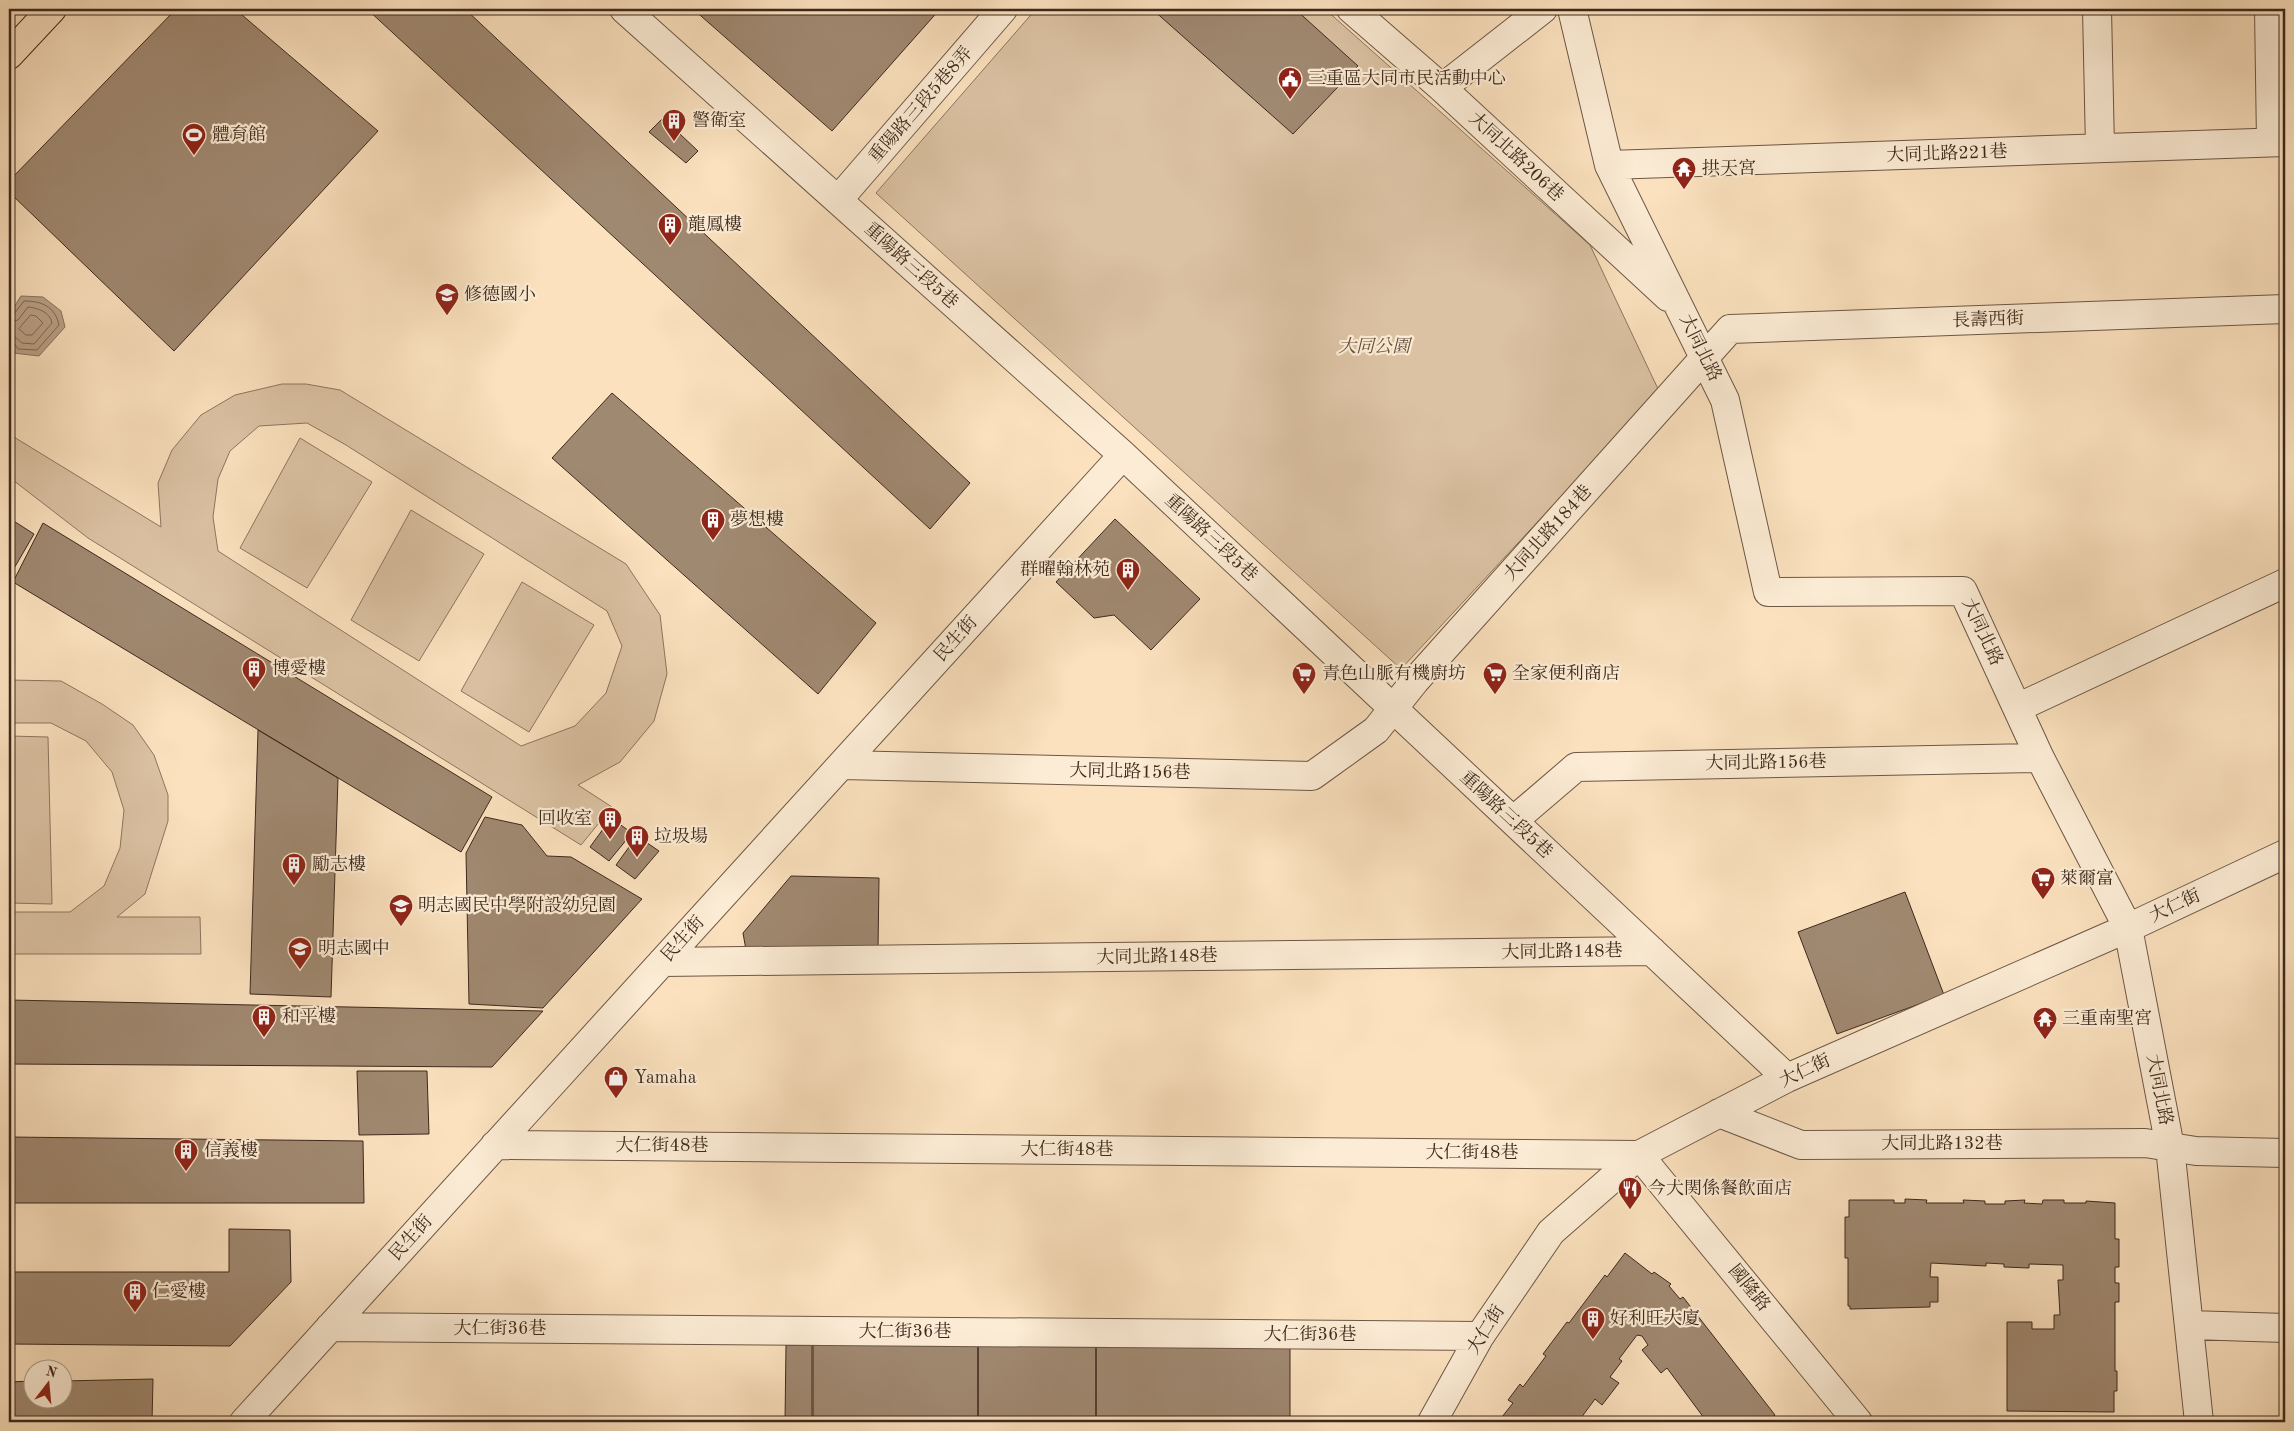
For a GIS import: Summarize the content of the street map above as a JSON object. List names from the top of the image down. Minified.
{"streets":{"street":["重陽路三段5巷8弄","大同北路221巷","大同北路206巷","重陽路三段5巷","長壽西街","大同北路","大同北路184巷","民生街","大同北路156巷","大仁街","大同北路148巷","大同北路132巷","大仁街48巷","國隆路","大仁街36巷"]},"crossings":[["重陽路三段5巷8弄","重陽路三段5巷"],["大同北路221巷","大同北路"],["大同北路206巷","大同北路"],["重陽路三段5巷","大同北路184巷"],["重陽路三段5巷","民生街"],["重陽路三段5巷","大同北路156巷"],["重陽路三段5巷","大仁街"],["重陽路三段5巷","大同北路148巷"],["長壽西街","大同北路"],["長壽西街","大同北路184巷"],["大同北路","大同北路184巷"],["大同北路","大同北路156巷"],["大同北路","大仁街"],["大同北路","大同北路132巷"],["大同北路184巷","大同北路156巷"],["民生街","大同北路156巷"],["民生街","大同北路148巷"],["民生街","大仁街48巷"],["民生街","大仁街36巷"],["大仁街","大同北路132巷"],["大仁街","大仁街48巷"],["大仁街","國隆路"],["大仁街","大仁街36巷"],["大仁街48巷","國隆路"]],"parks":["大同公園"],"places":{"public building":["三重區大同市民活動中心"],"building":["警衛室","龍鳳樓","夢想樓","群曜翰林苑","博愛樓","回收室","垃圾場","勵志樓","和平樓","信義樓","仁愛樓","好利旺大廈"],"sports":["體育館"],"temple":["拱天宮","三重南聖宮"],"school or university":["修德國小","明志國民中學附設幼兒園","明志國中"],"supermarket":["青色山脈有機廚坊","全家便利商店","萊爾富"],"shop":["Yamaha"],"restaurant":["今大関係餐飲面店"]},"north":"top"}
